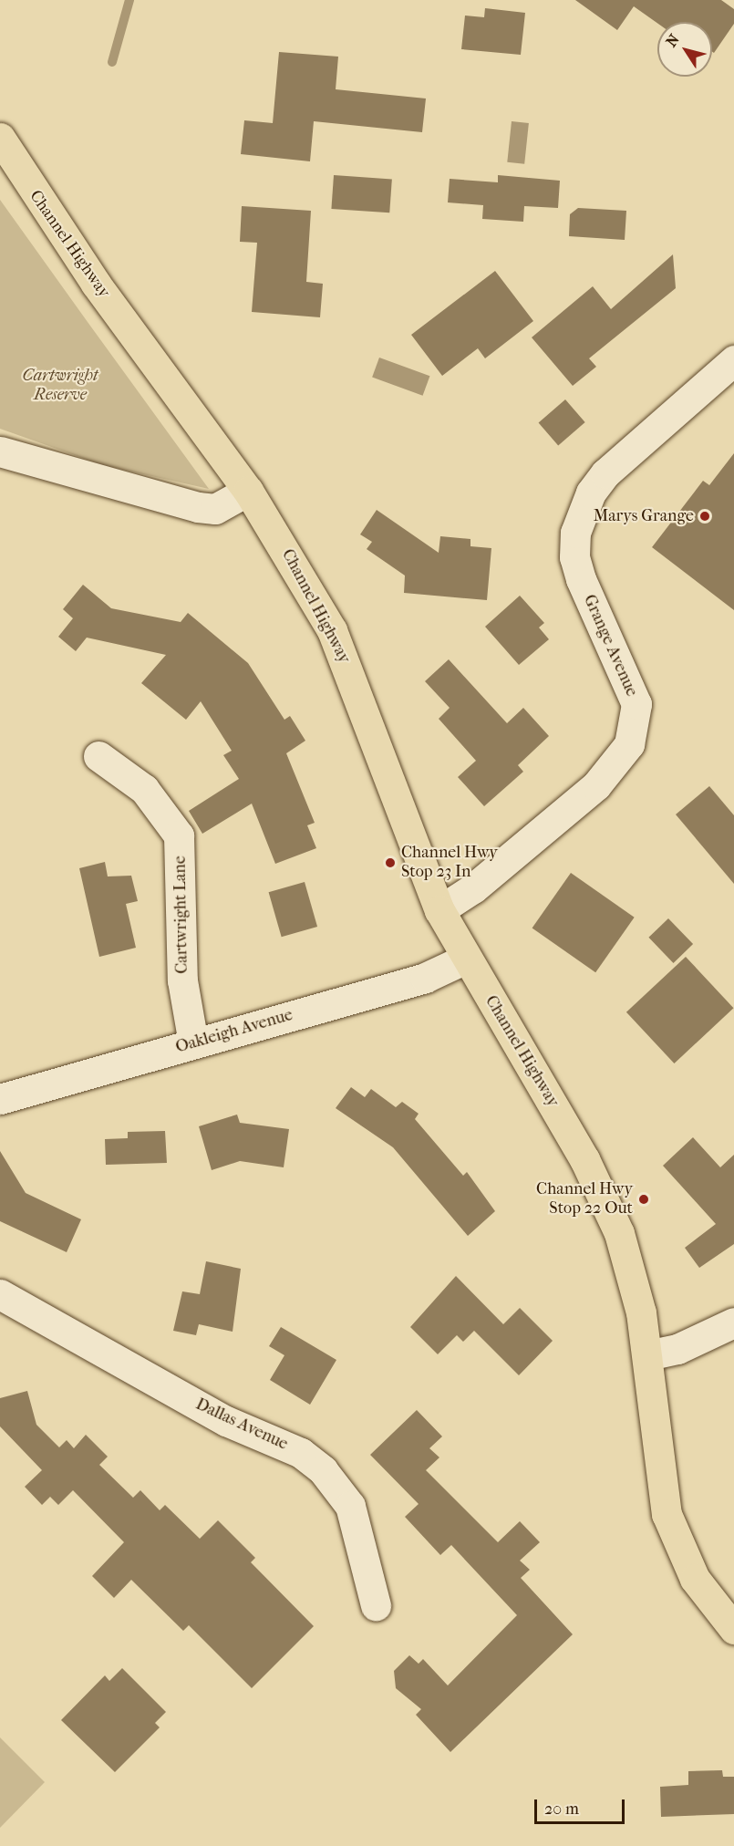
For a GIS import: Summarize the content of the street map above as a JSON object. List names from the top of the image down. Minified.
{"streets":{"main road":["Channel Highway"],"street":["Grange Avenue","Cartwright Lane","Oakleigh Avenue","Dallas Avenue"]},"crossings":[["Channel Highway","Grange Avenue"],["Channel Highway","Oakleigh Avenue"],["Cartwright Lane","Oakleigh Avenue"]],"parks":["Cartwright Reserve"],"places":["Marys Grange","Channel Hwy Stop 23 In","Channel Hwy Stop 22 Out"],"scale_bar":"20 m","north":"top left"}
